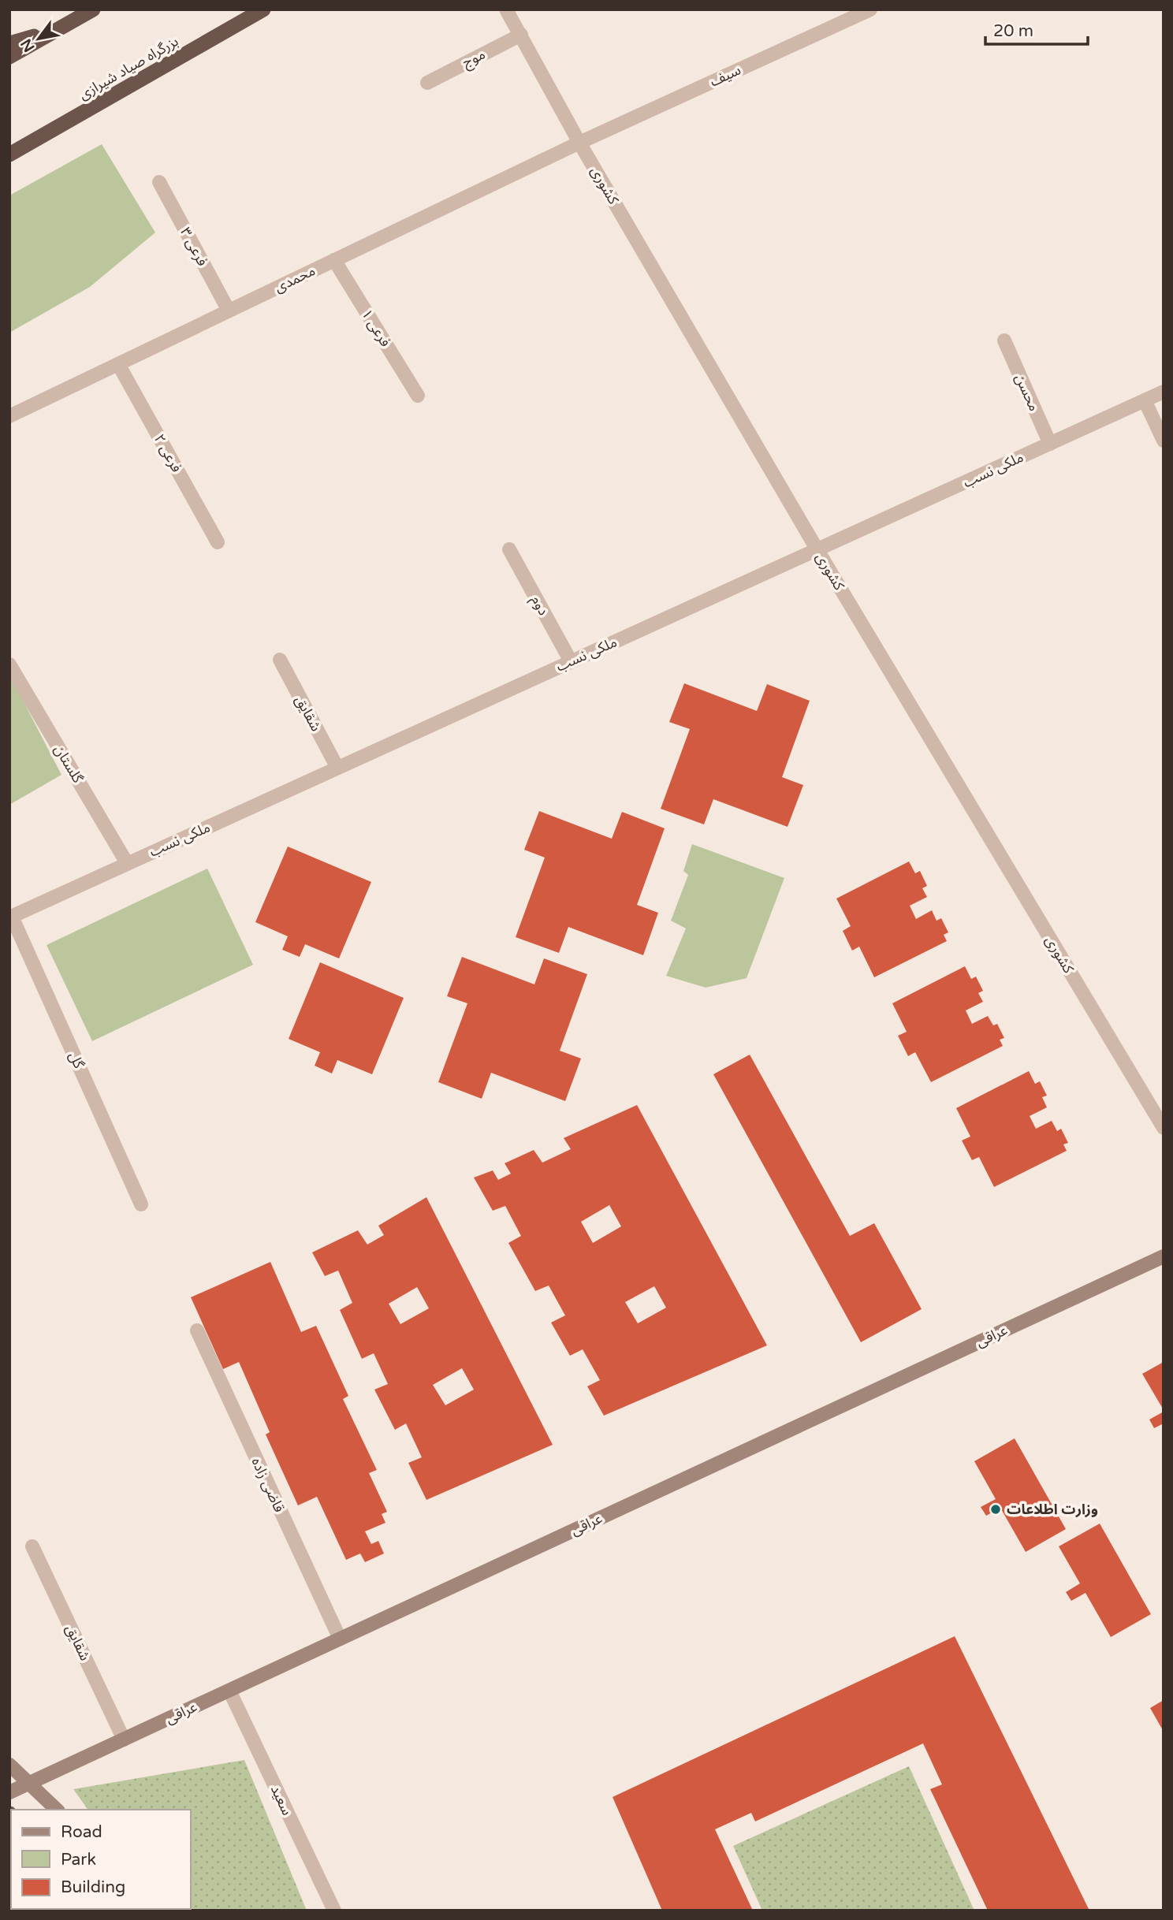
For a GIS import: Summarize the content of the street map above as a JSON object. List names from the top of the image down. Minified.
{"streets":{"highway":["بزرگراه صیاد شیرازی"],"main road":["عراقی"],"street":["موج","سیف","کشوری","فرعی ۳","محمدی","فرعی ۱","محسن","فرعی ۲","ملکی نسب","دوم","شقایق","گلستان","گل","قاضی زاده","سعید"]},"crossings":[["موج","کشوری"],["سیف","کشوری"],["سیف","محمدی"],["کشوری","محمدی"],["کشوری","ملکی نسب"],["فرعی ۳","محمدی"],["محمدی","فرعی ۱"],["محمدی","فرعی ۲"],["محسن","ملکی نسب"],["ملکی نسب","دوم"],["ملکی نسب","شقایق"],["ملکی نسب","گلستان"],["ملکی نسب","گل"],["شقایق","عراقی"],["عراقی","قاضی زاده"],["عراقی","سعید"]],"places":["وزارت اطلاعات"],"legend":["Road","Park","Building"],"scale_bar":"20 m","north":"bottom left"}
